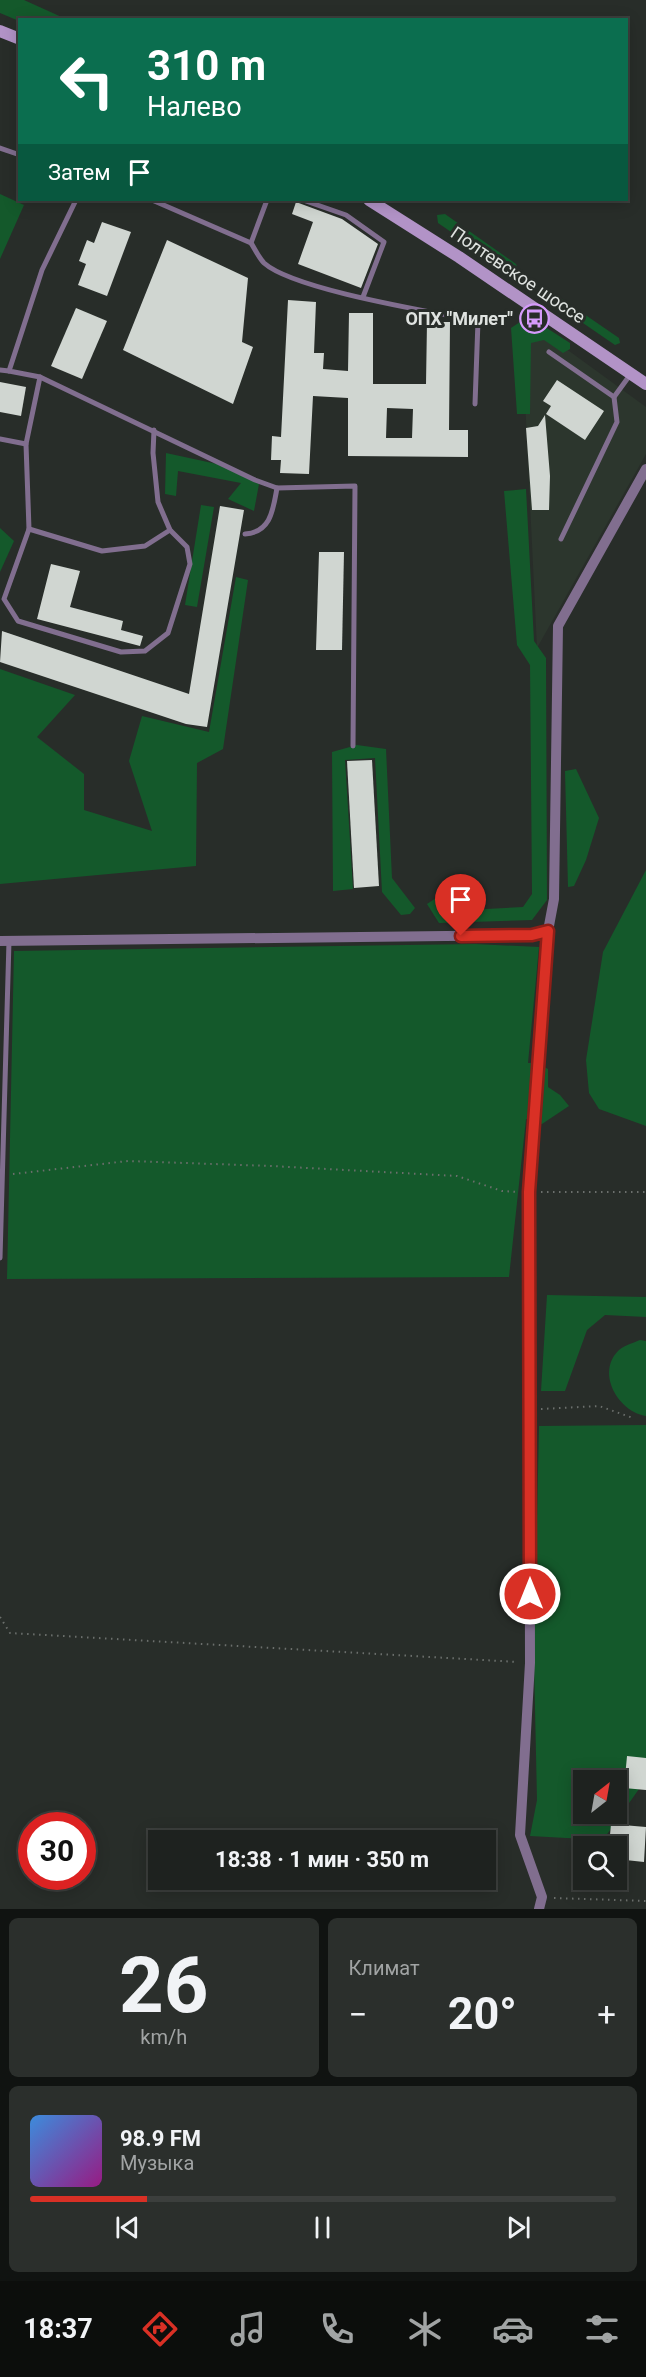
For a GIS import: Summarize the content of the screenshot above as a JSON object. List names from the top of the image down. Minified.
{"streets":{"street":["Полтевское шоссе"]},"places":{"bus stop":["ОПХ \"Милет\""]},"north":"top right","page":{"turn":["310 m","Налево"],"then":"Затем","limit":"30","trip":"18:38 · 1 мин · 350 m","tile":[["26","km/h"],"Климат"],"heat":["−","20°","+"],"song":["98.9 FM","Музыка"],"tabs":"18:37"}}
